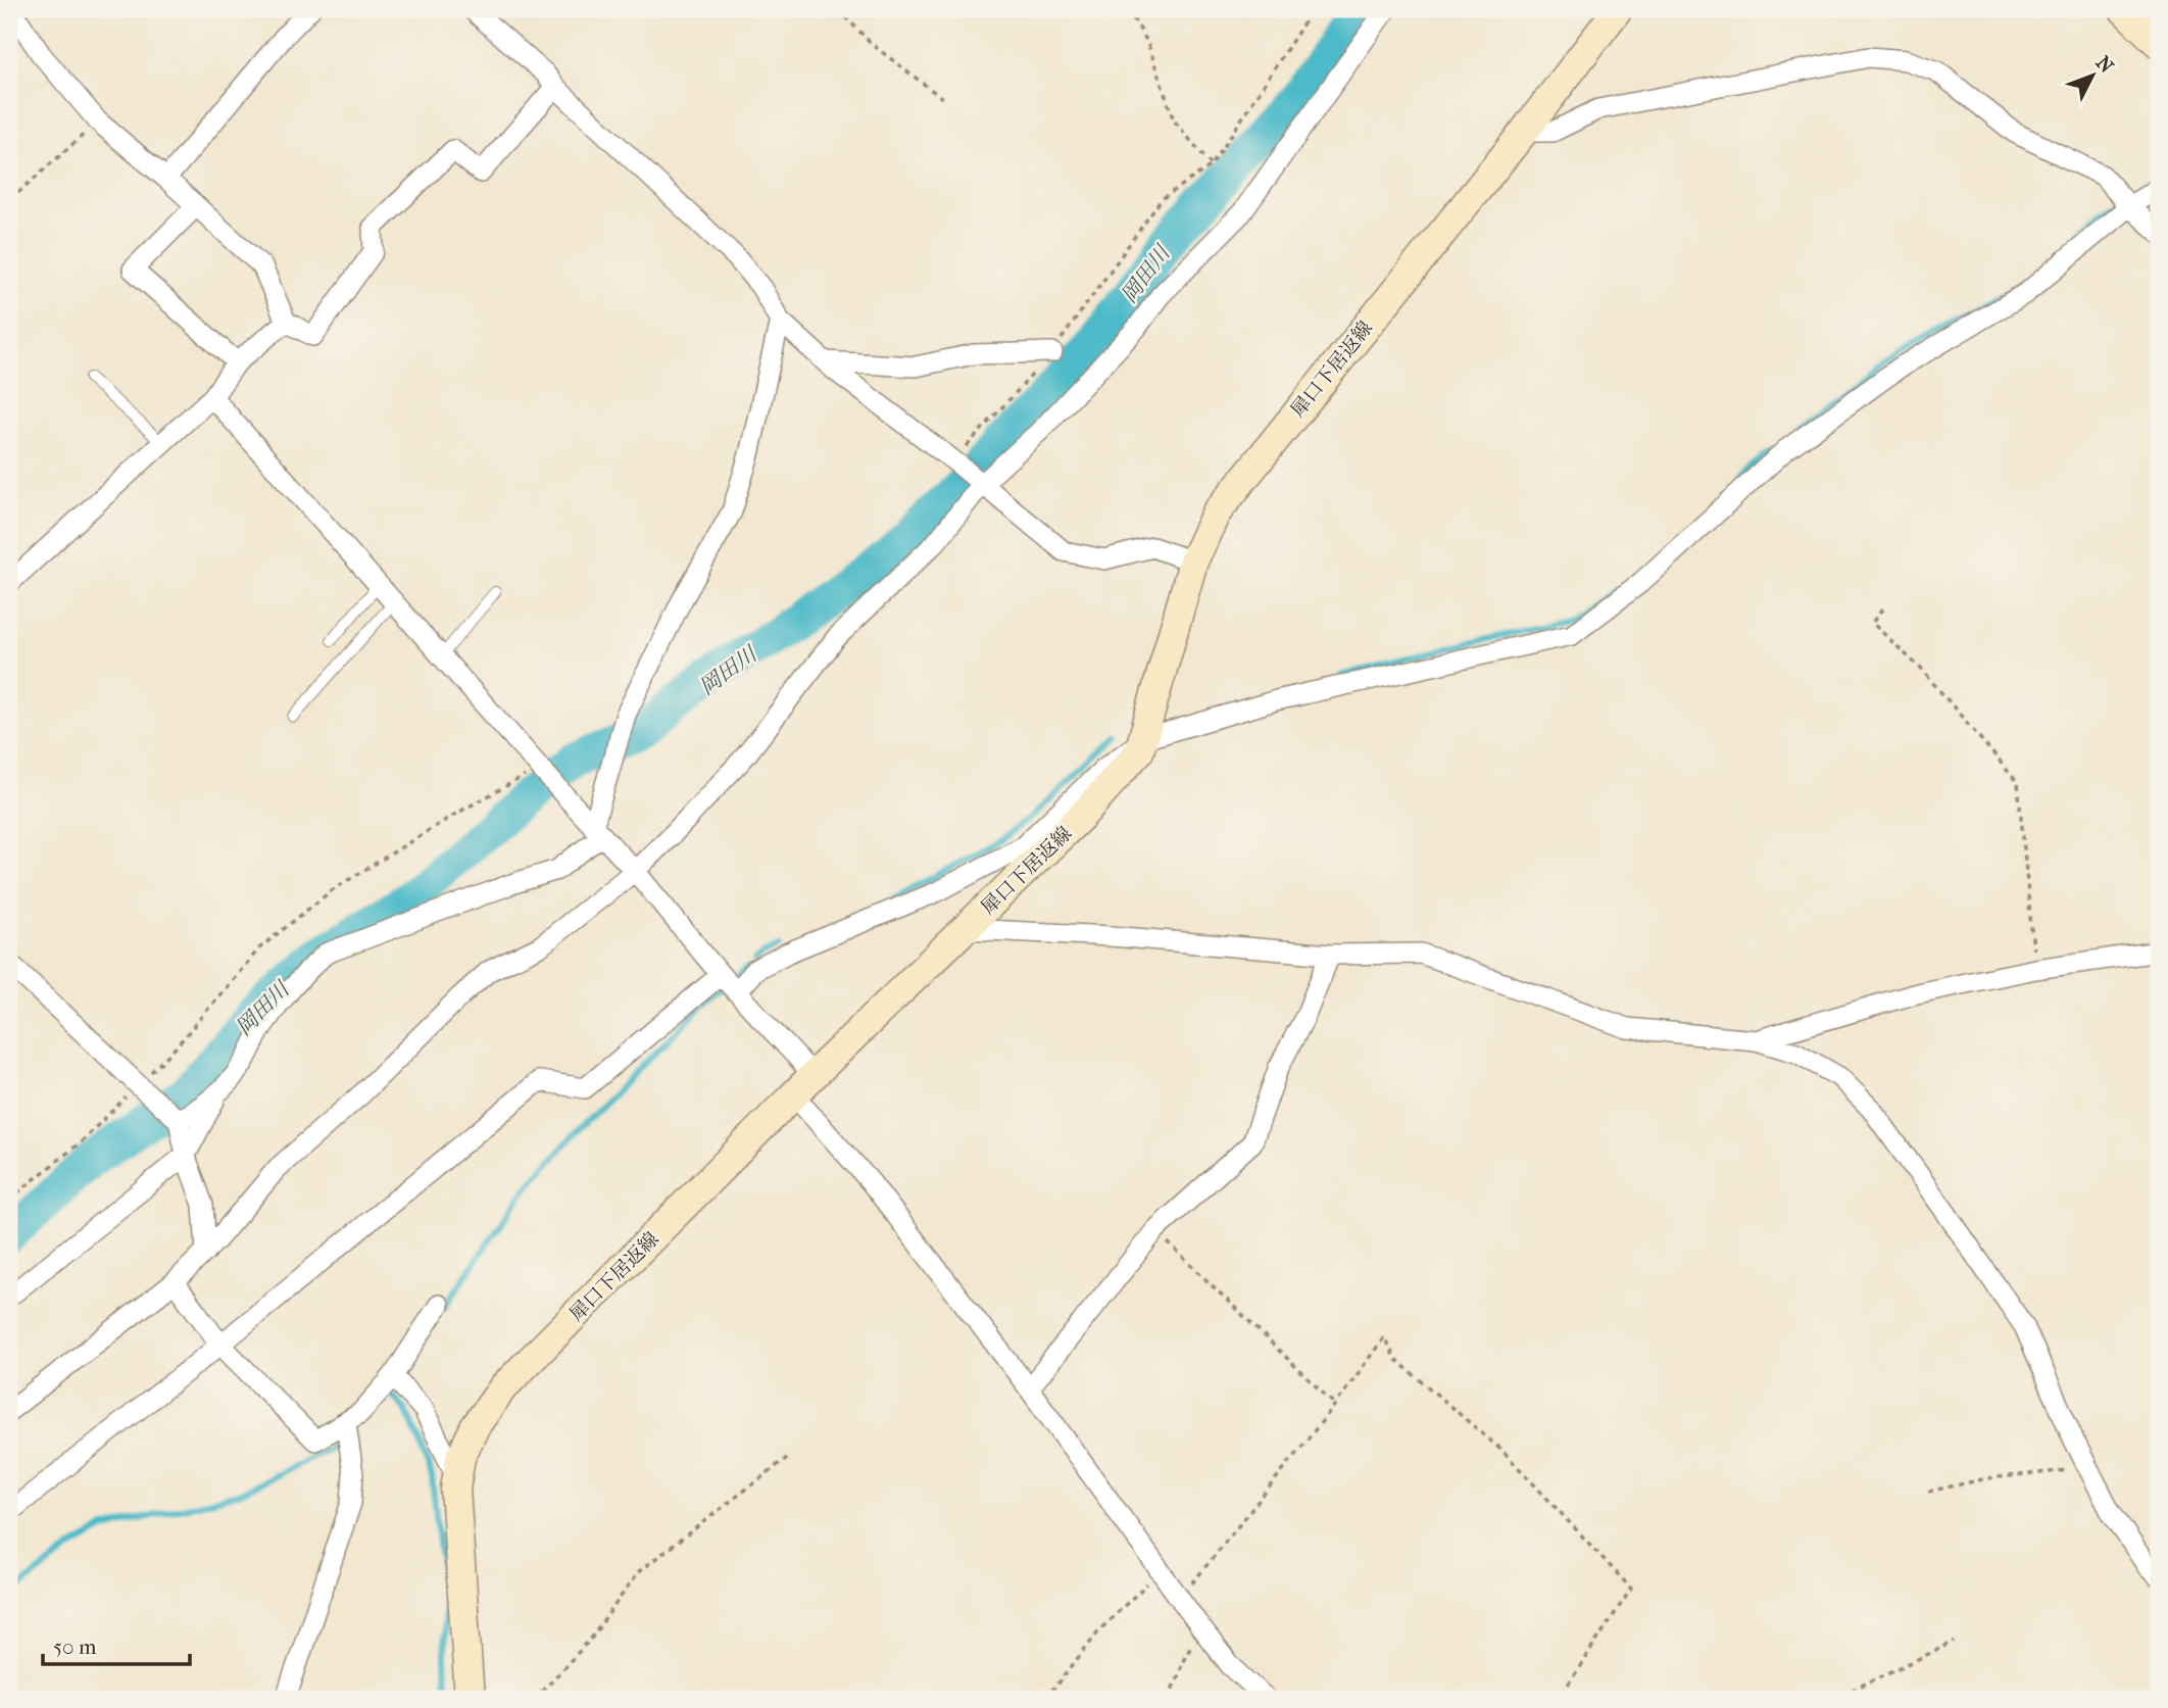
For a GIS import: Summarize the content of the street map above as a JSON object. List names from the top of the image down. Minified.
{"streets":{"main road":["犀口下居返線"]},"water":["岡田川"],"scale_bar":"50 m","north":"top right"}
